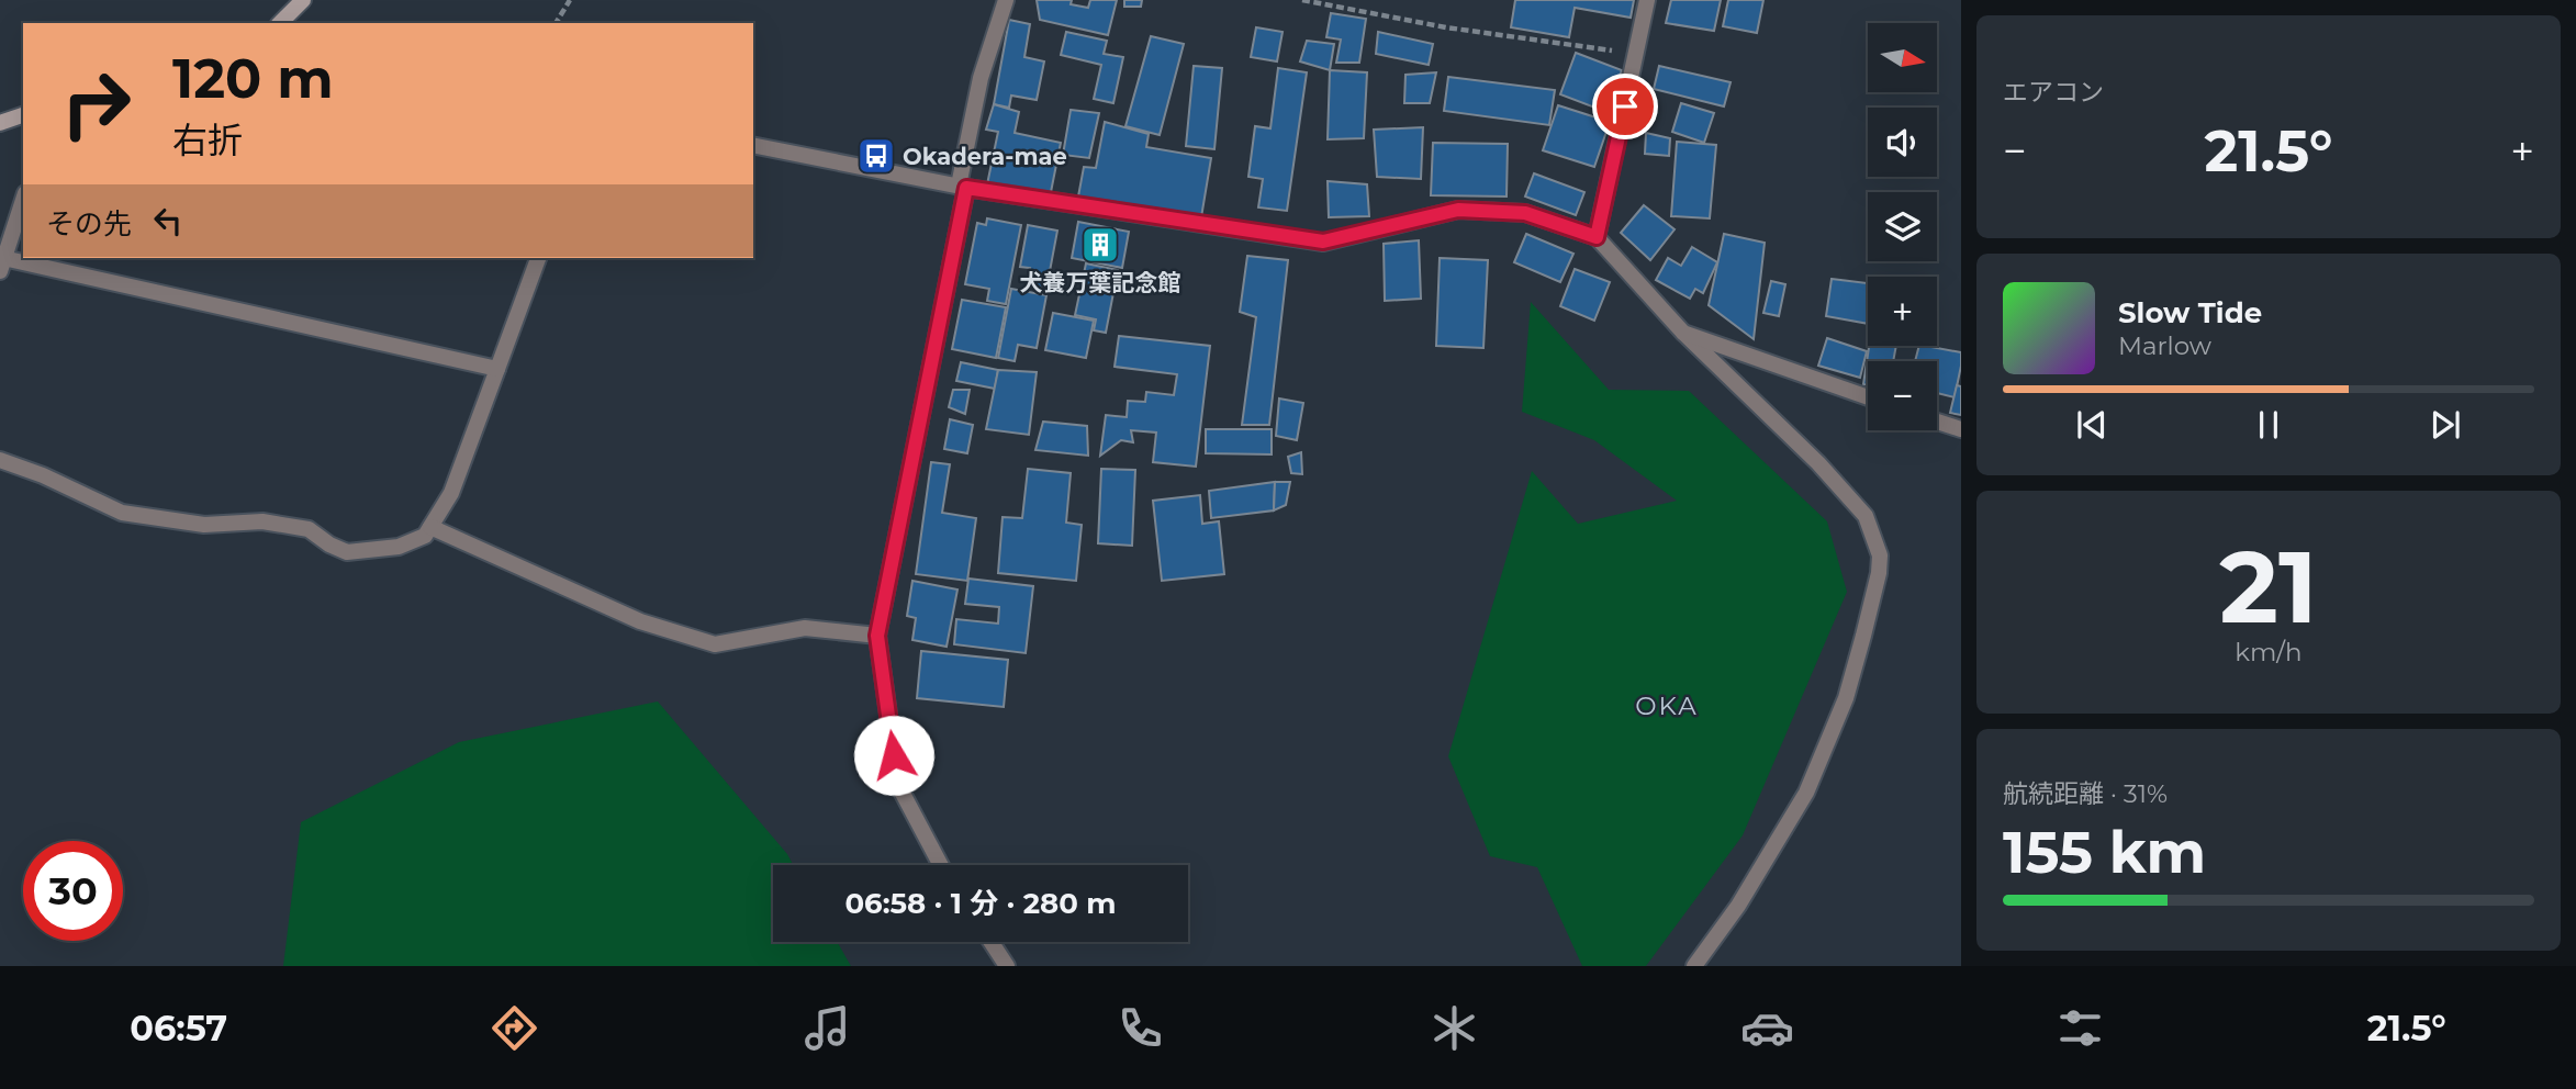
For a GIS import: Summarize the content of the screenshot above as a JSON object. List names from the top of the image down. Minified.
{"districts":["OKA"],"places":{"bus stop":["Okadera-mae"],"building":["犬養万葉記念館"]},"north":"right","page":{"tile":["エアコン",["21","km/h"],["航続距離 · 31%","155 km"]],"map_buttons":["+","−"],"turn":["120 m","右折"],"heat":["−","21.5°","+"],"then":"その先","song":["Slow Tide","Marlow"],"limit":"30","trip":"06:58 · 1 分 · 280 m","tabs":["06:57","21.5°"]}}
